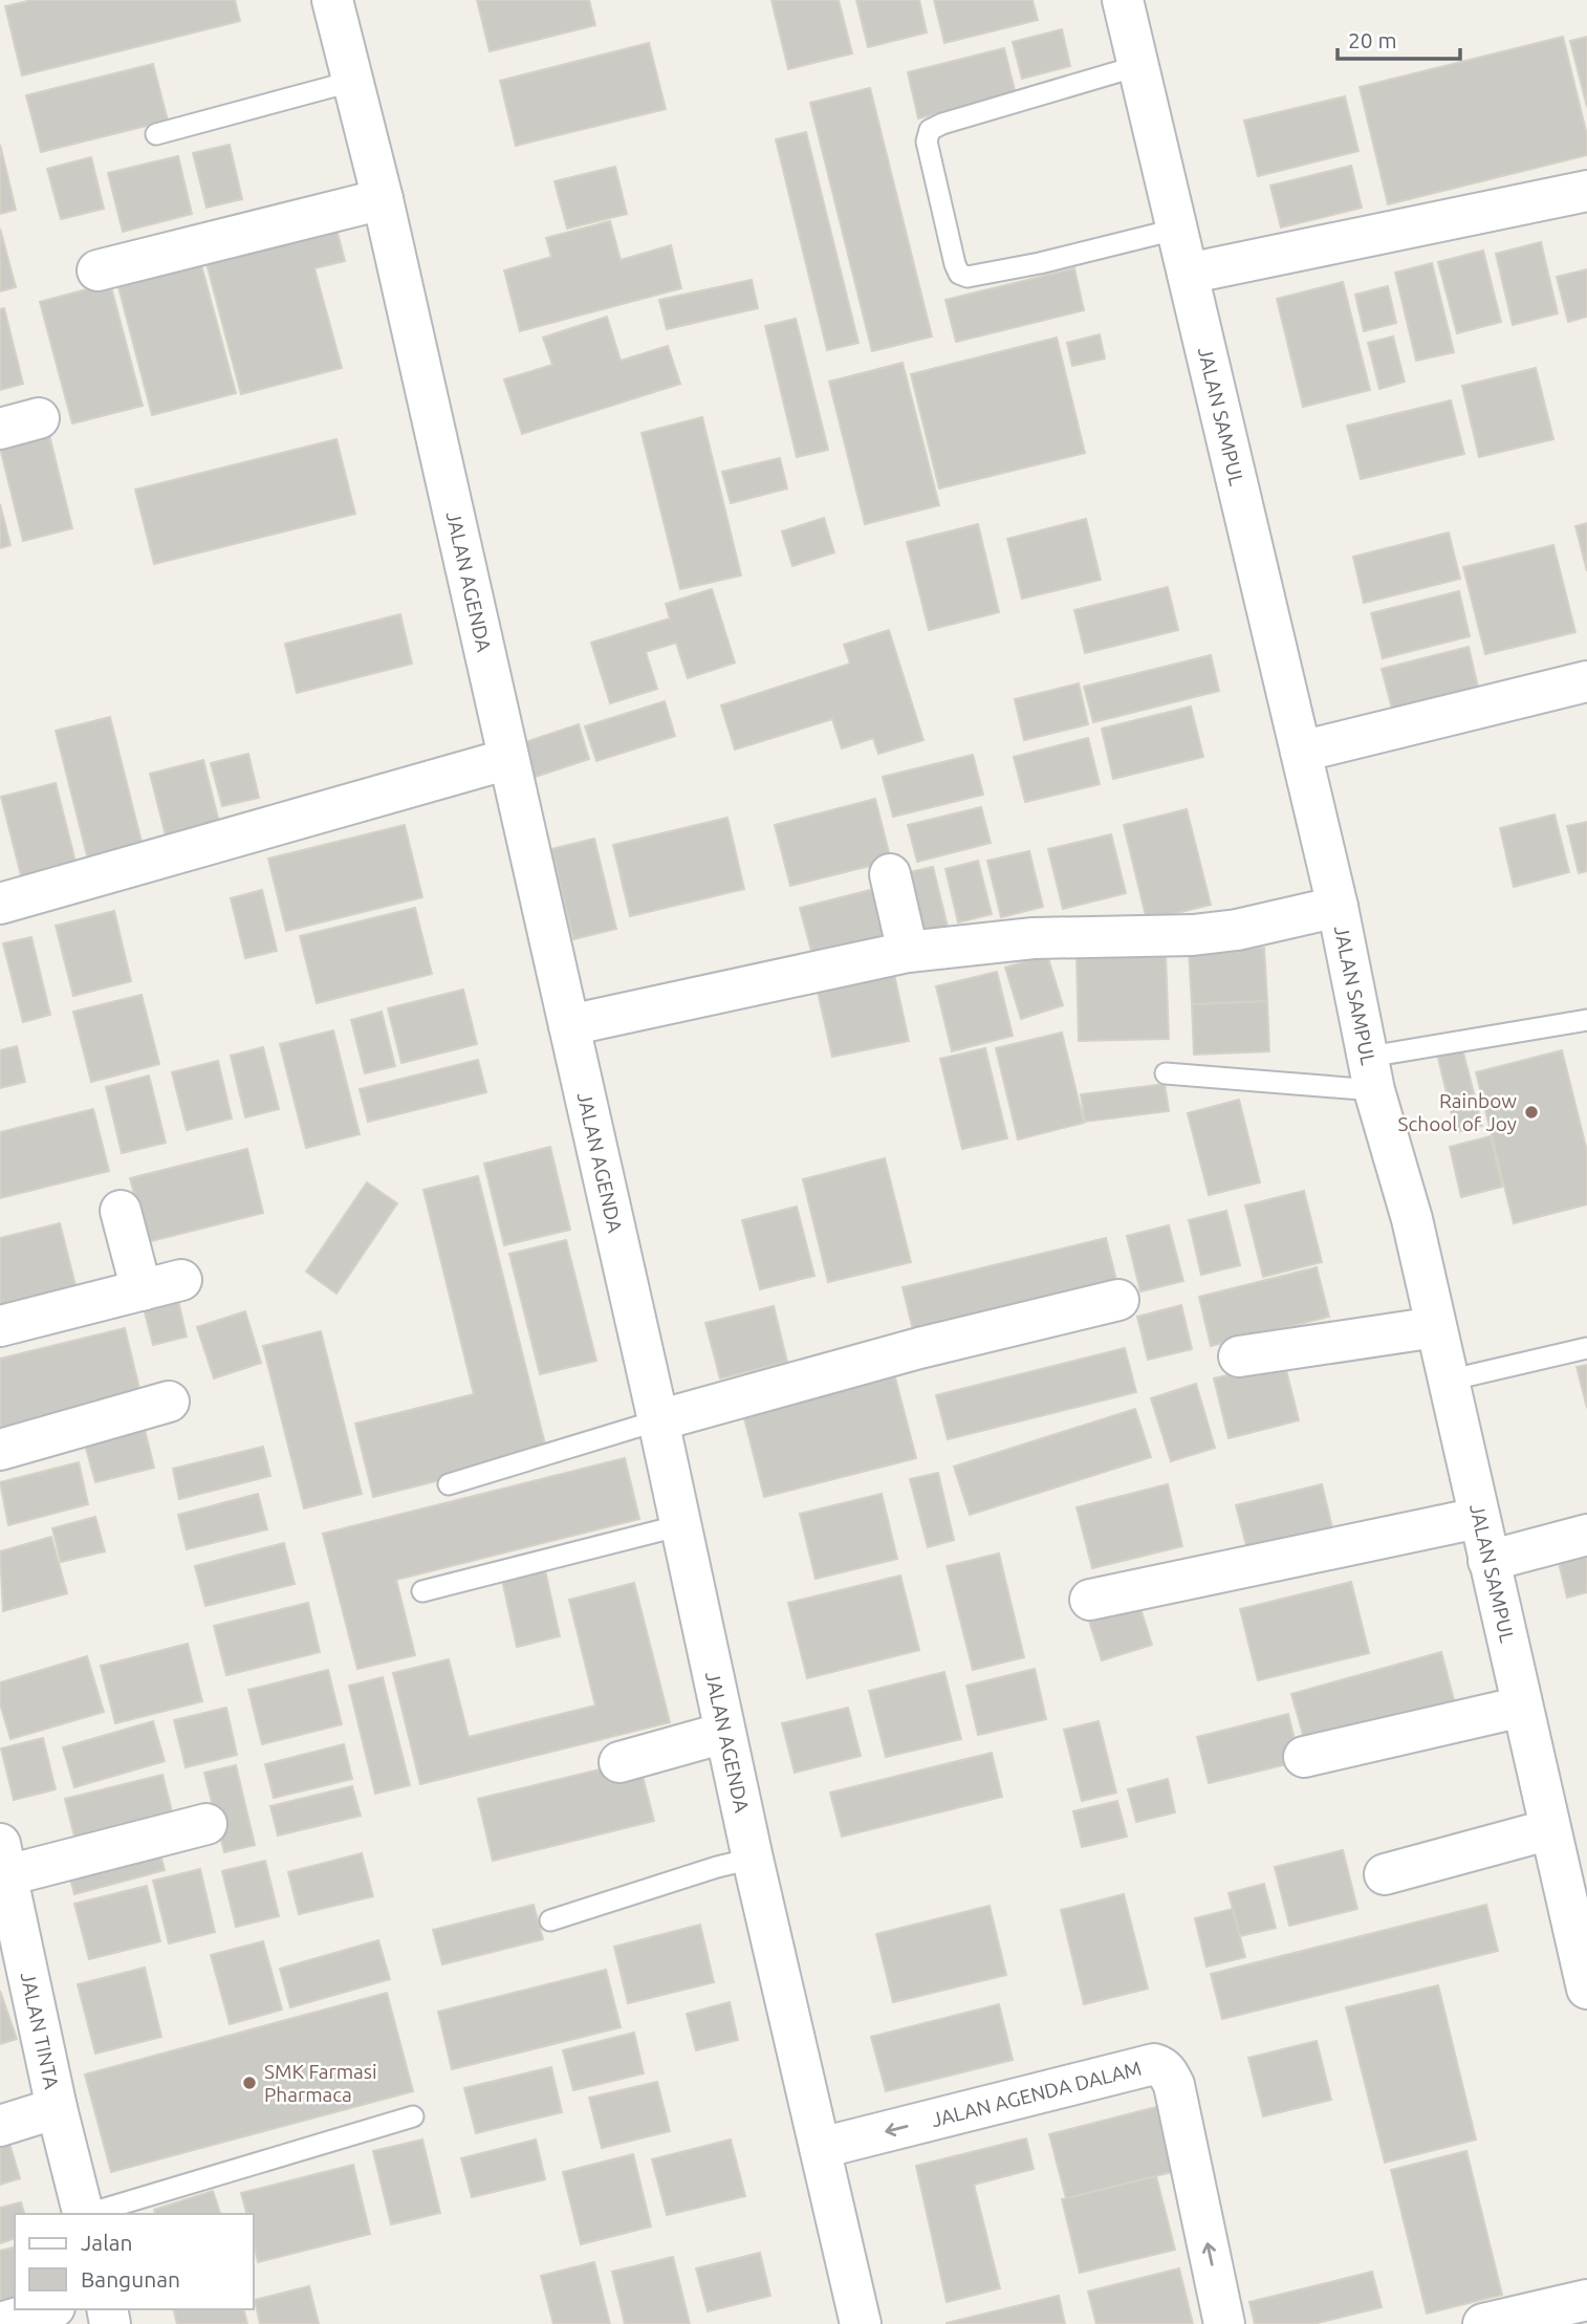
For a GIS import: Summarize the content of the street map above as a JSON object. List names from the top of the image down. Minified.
{"streets":{"street":["JALAN SAMPUL","JALAN AGENDA","JALAN TINTA","JALAN AGENDA DALAM"]},"crossings":[["JALAN AGENDA","JALAN AGENDA DALAM"]],"places":["Rainbow School of Joy","SMK Farmasi Pharmaca"],"legend":["Jalan","Bangunan"],"scale_bar":"20 m"}
